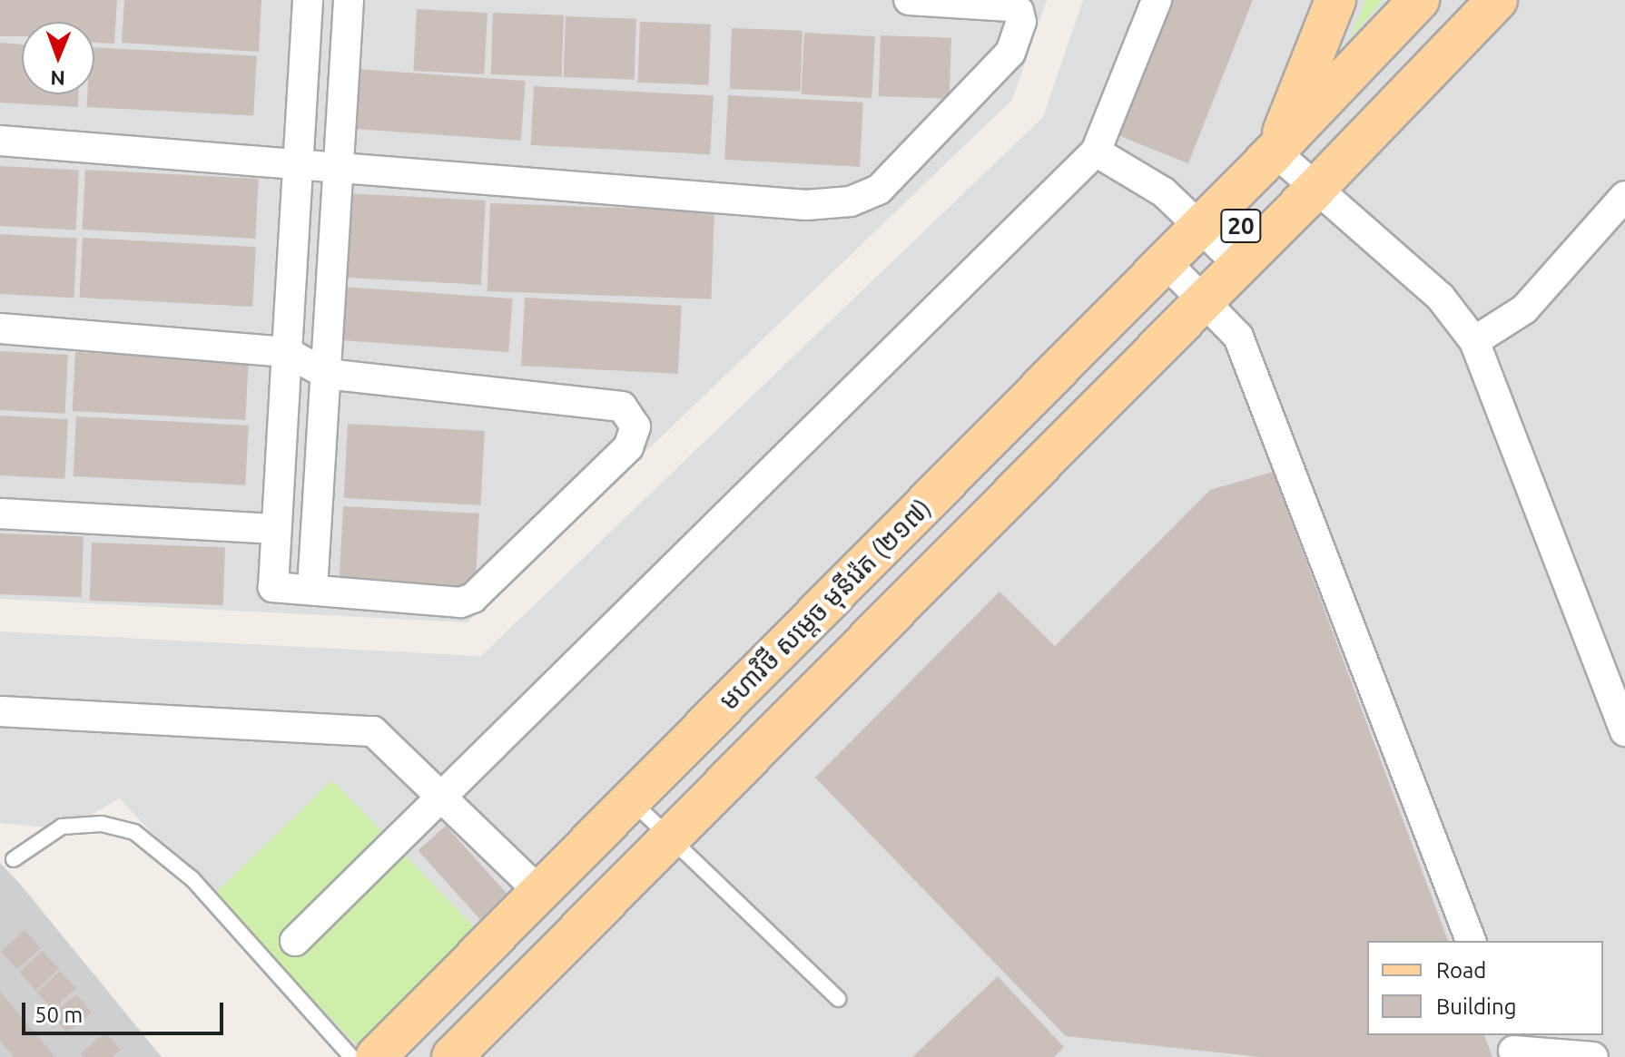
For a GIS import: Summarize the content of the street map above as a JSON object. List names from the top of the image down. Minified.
{"streets":{"main road":["20","មហាវិថី សម្តេច មុនីរ៉េត (២១៧)"]},"legend":["Road","Building"],"scale_bar":"50 m","north":"bottom"}
